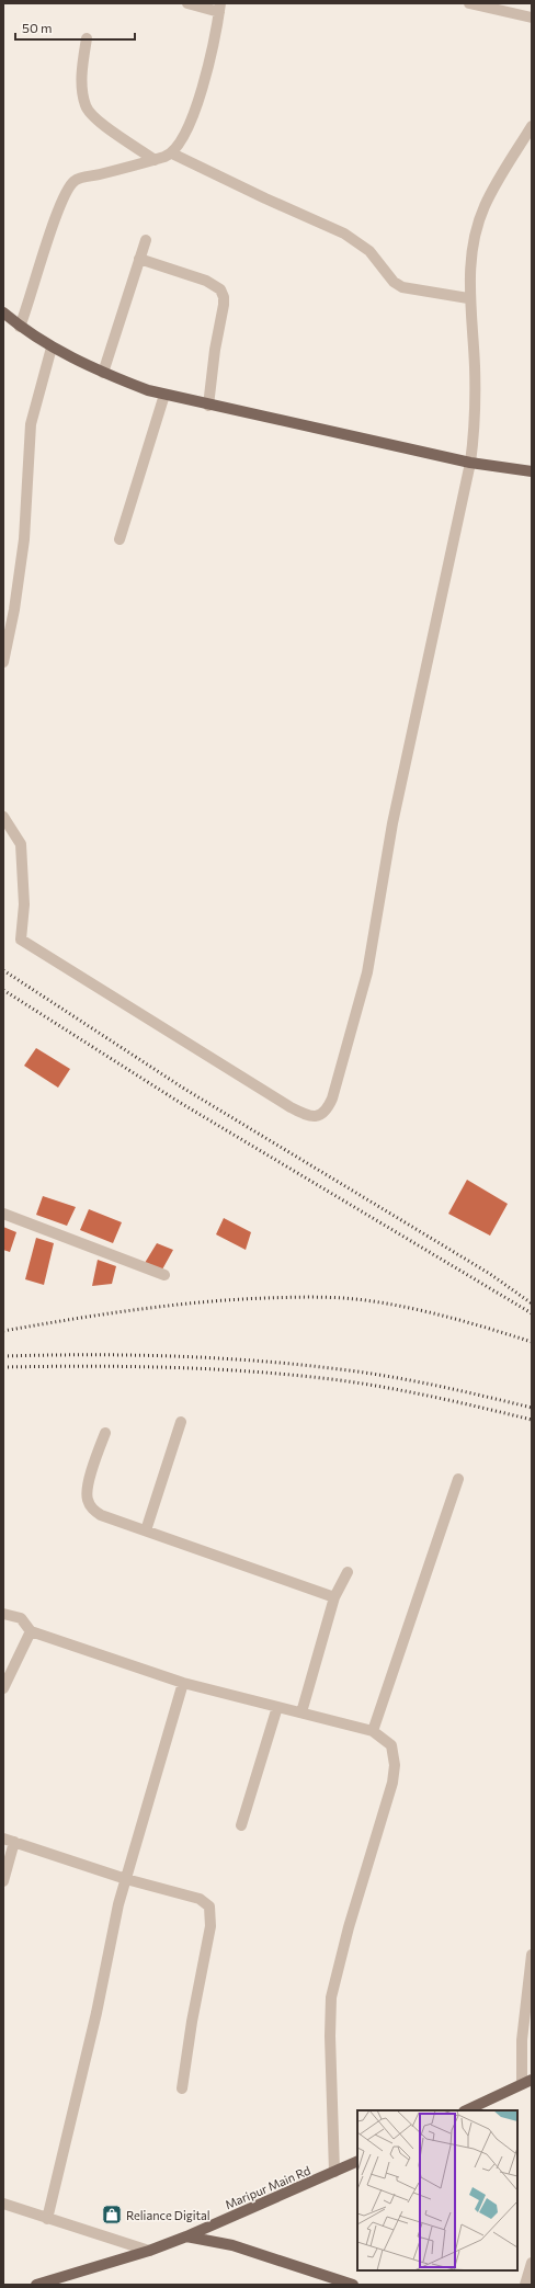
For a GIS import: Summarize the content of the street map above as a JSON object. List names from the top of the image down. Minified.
{"streets":{"main road":["Maripur Main Rd"]},"places":{"shop":["Reliance Digital"]},"scale_bar":"50 m"}
